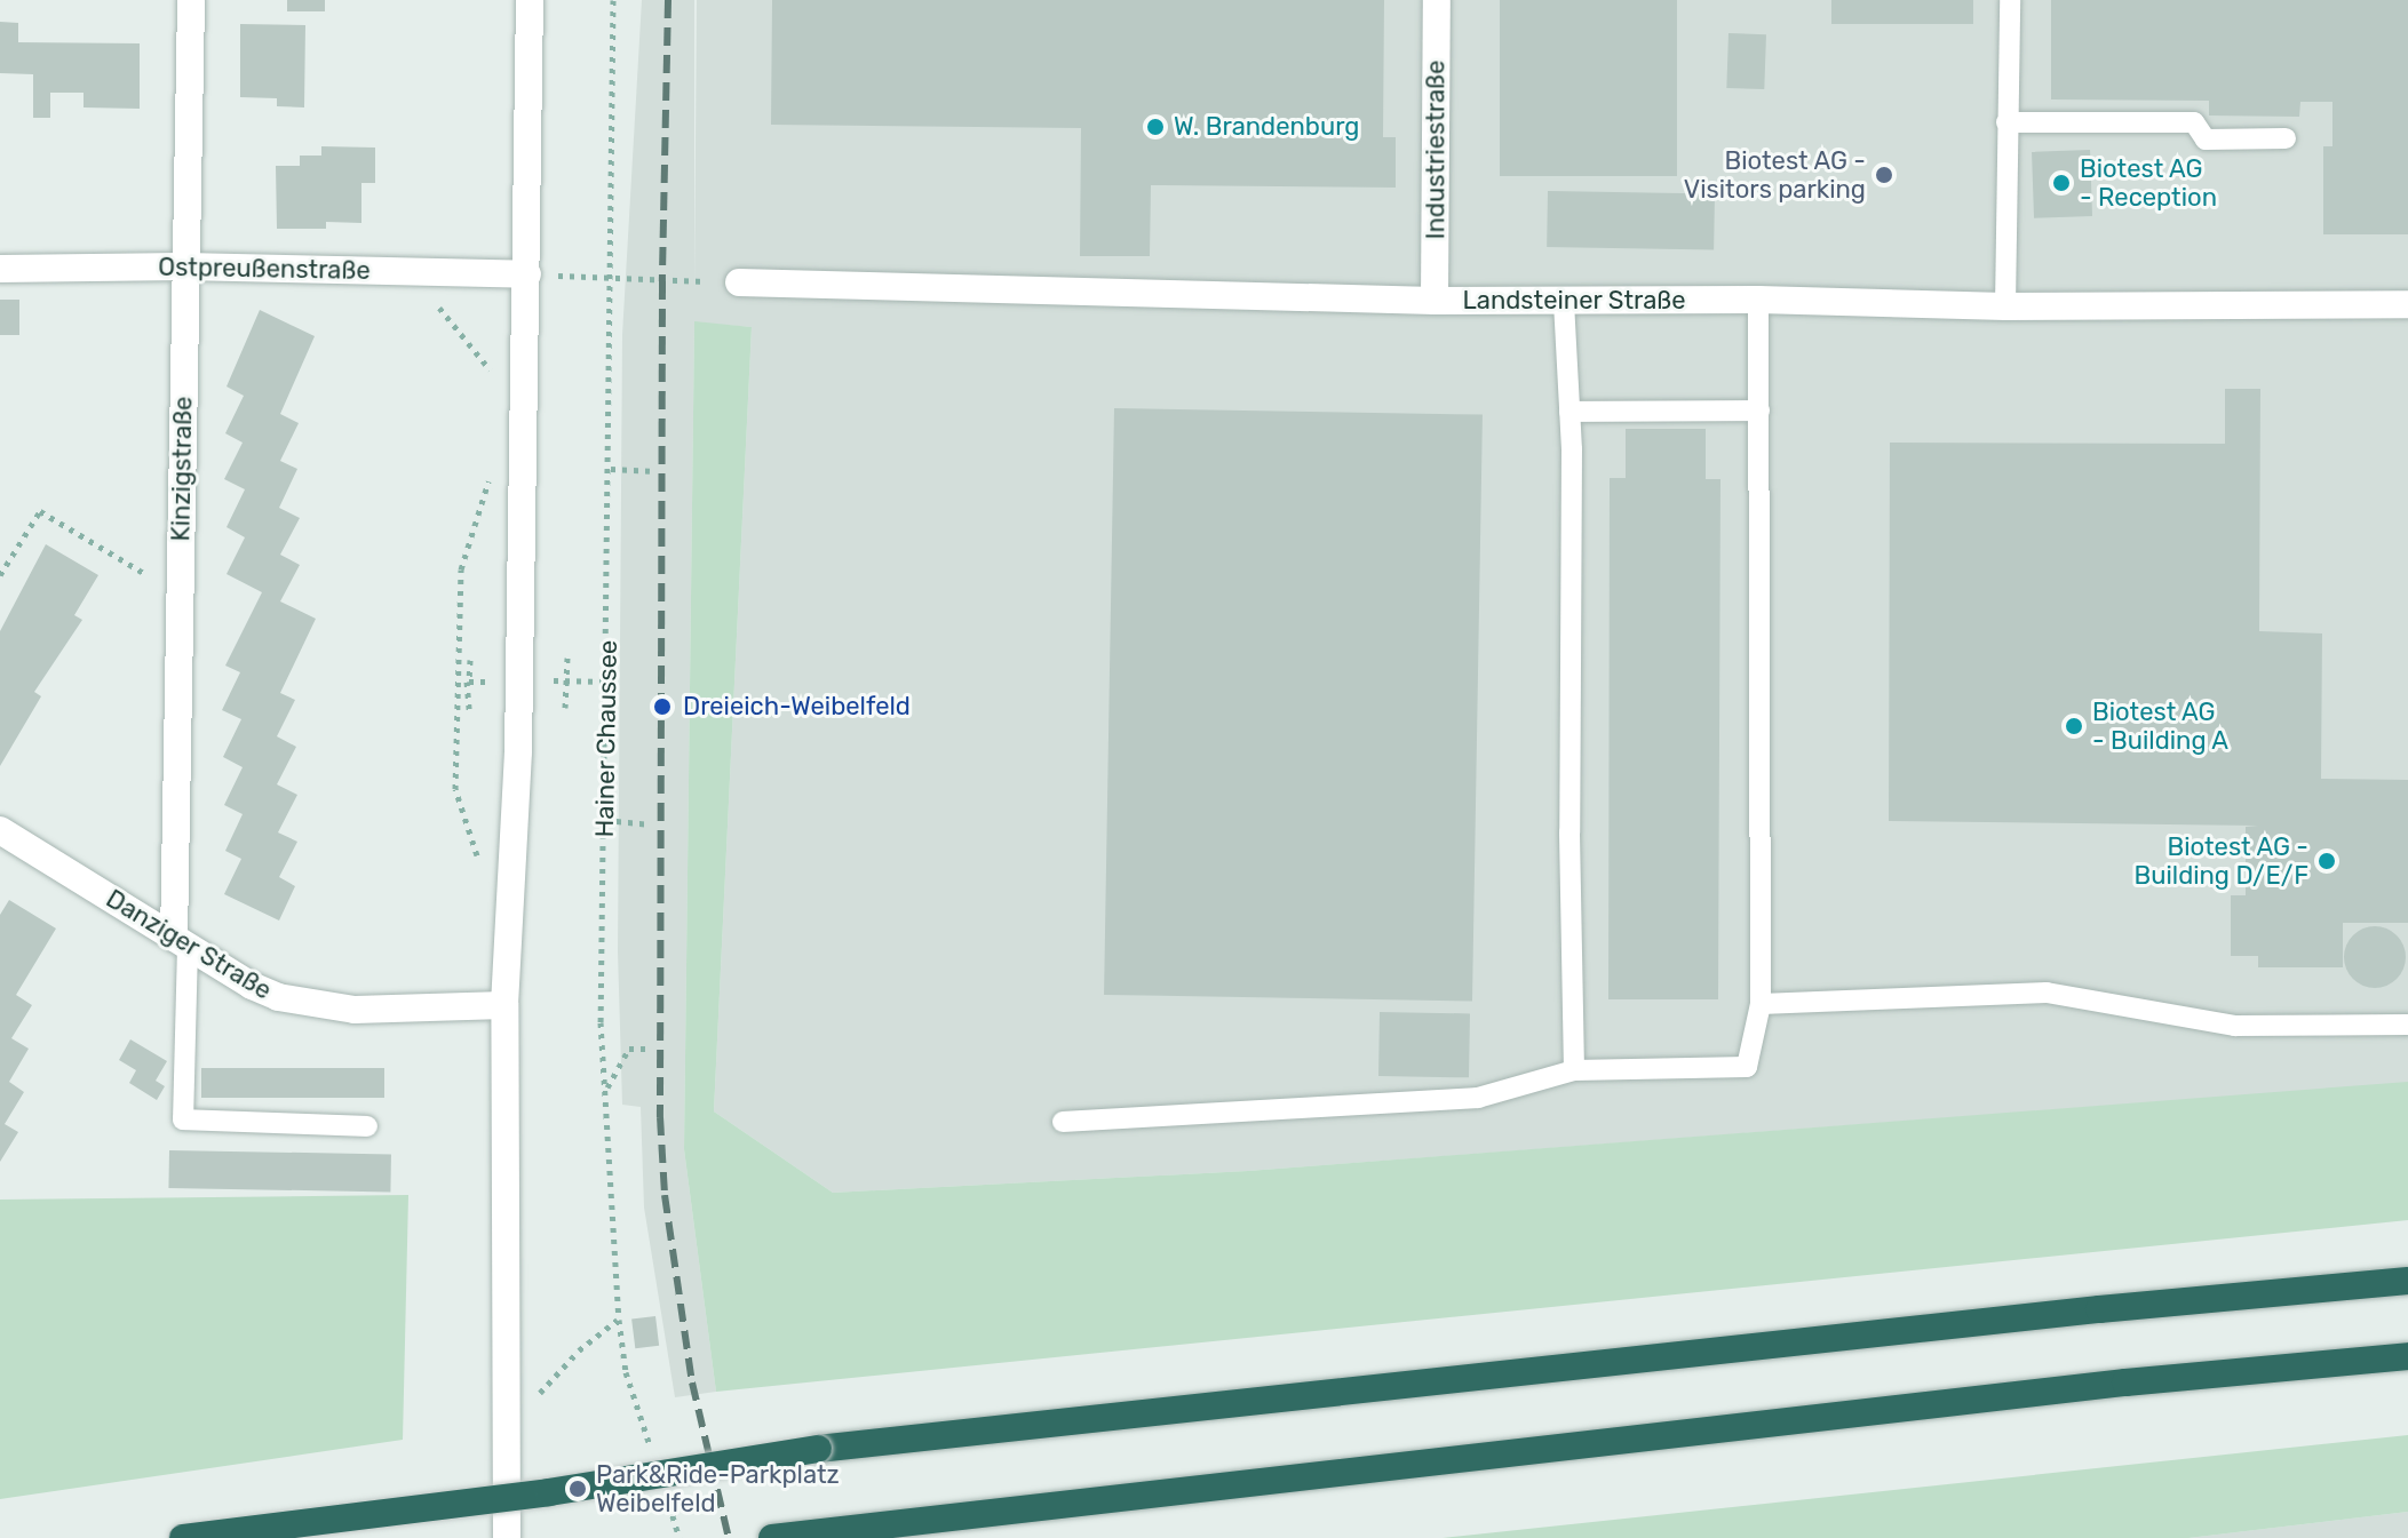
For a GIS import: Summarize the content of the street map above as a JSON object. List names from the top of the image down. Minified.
{"streets":{"street":["Industriestraße","Ostpreußenstraße","Landsteiner Straße","Kinzigstraße","Danziger Straße"],"path":["Hainer Chaussee"]},"crossings":[["Industriestraße","Landsteiner Straße"],["Ostpreußenstraße","Kinzigstraße"],["Kinzigstraße","Danziger Straße"]],"places":["W. Brandenburg","Biotest AG - Visitors parking","Biotest AG - Reception","Dreieich-Weibelfeld","Biotest AG - Building A","Biotest AG - Building D/E/F","Park&Ride-Parkplatz Weibelfeld"]}
